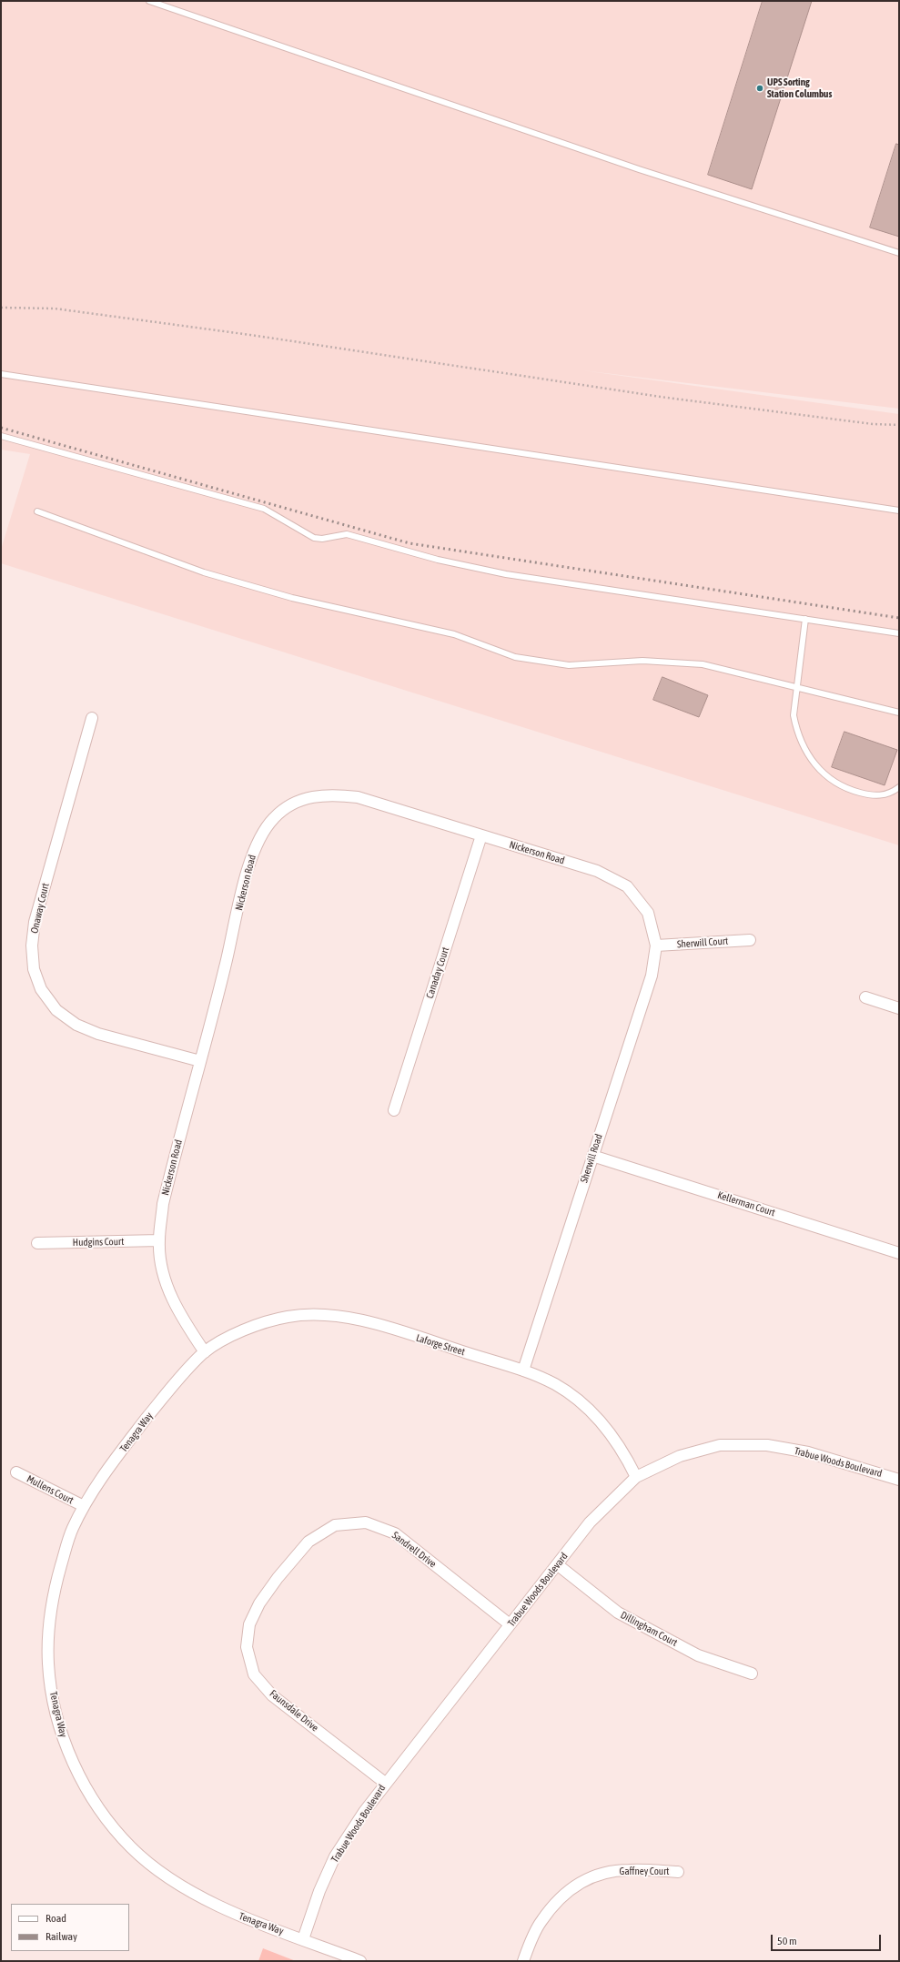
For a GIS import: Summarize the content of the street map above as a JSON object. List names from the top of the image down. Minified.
{"streets":{"street":["Nickerson Road","Onaway Court","Sherwill Court","Canaday Court","Sherwill Road","Kellerman Court","Hudgins Court","Laforge Street","Tenagra Way","Trabue Woods Boulevard","Mullens Court","Sandrell Drive","Dillingham Court","Faunsdale Drive","Gaffney Court"]},"crossings":[["Nickerson Road","Onaway Court"],["Nickerson Road","Sherwill Court"],["Nickerson Road","Canaday Court"],["Nickerson Road","Sherwill Road"],["Nickerson Road","Hudgins Court"],["Nickerson Road","Laforge Street"],["Nickerson Road","Tenagra Way"],["Sherwill Court","Sherwill Road"],["Sherwill Road","Kellerman Court"],["Sherwill Road","Laforge Street"],["Laforge Street","Tenagra Way"],["Laforge Street","Trabue Woods Boulevard"],["Tenagra Way","Trabue Woods Boulevard"],["Tenagra Way","Mullens Court"],["Trabue Woods Boulevard","Sandrell Drive"],["Trabue Woods Boulevard","Dillingham Court"],["Trabue Woods Boulevard","Faunsdale Drive"],["Sandrell Drive","Faunsdale Drive"]],"places":["UPS Sorting Station Columbus"],"legend":["Road","Railway"],"scale_bar":"50 m"}
